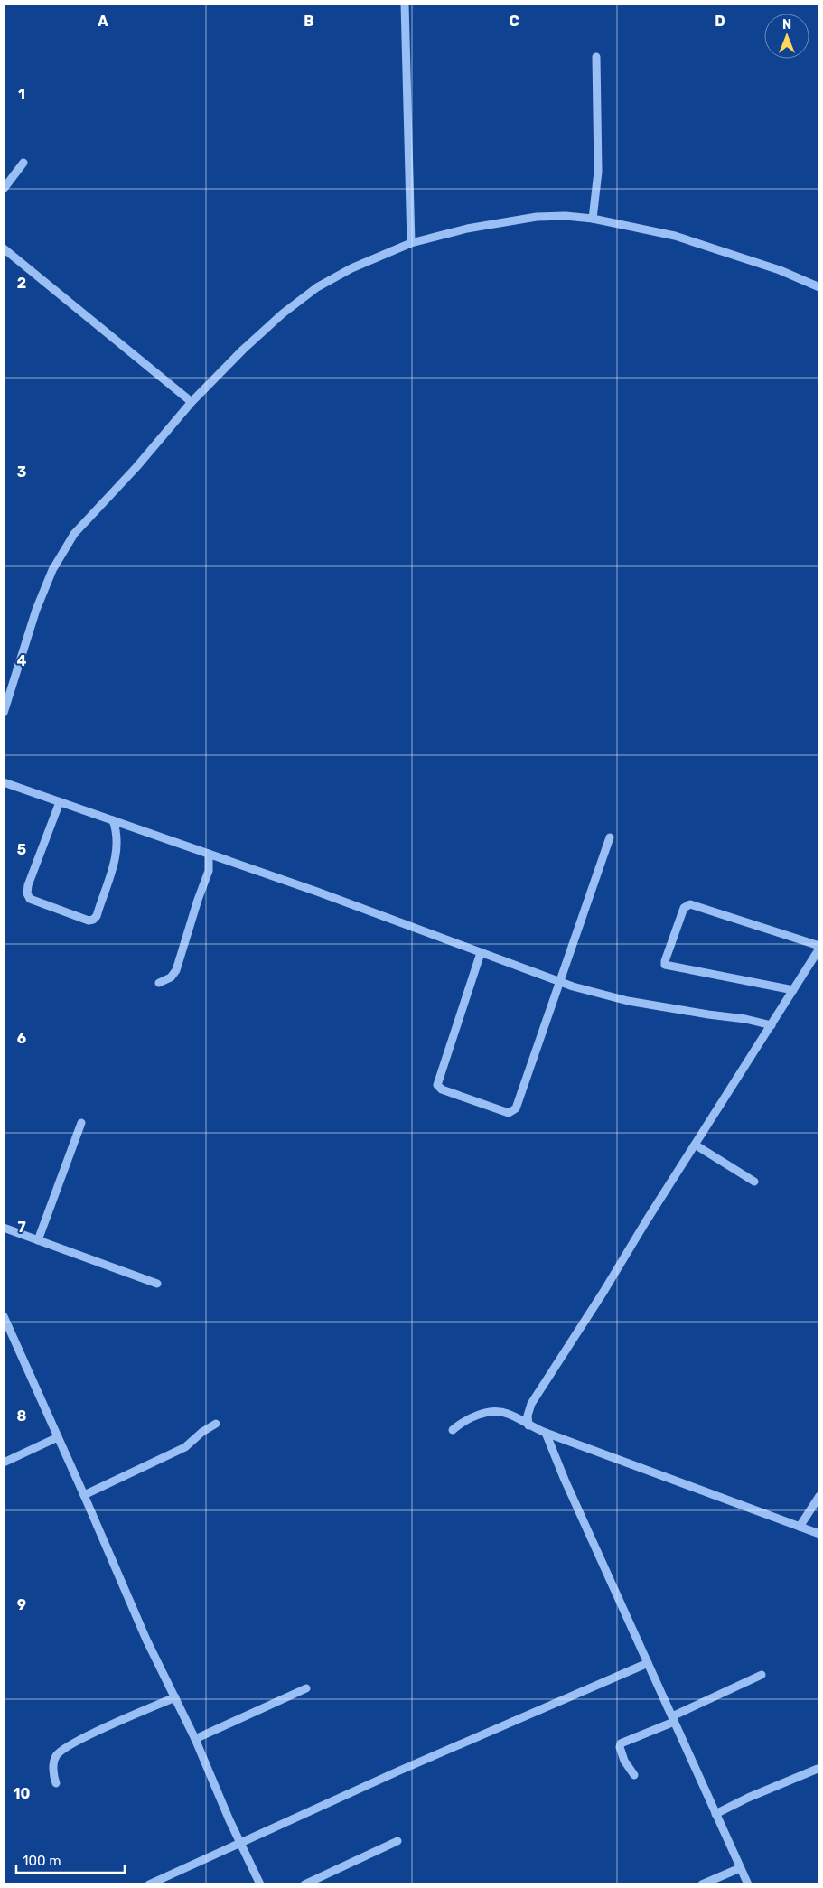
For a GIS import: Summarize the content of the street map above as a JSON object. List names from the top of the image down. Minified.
{"scale_bar":"100 m","north":"top","grid":{"columns":["A","B","C","D"],"rows":["1","2","3","4","5","6","7","8","9","10"]}}
